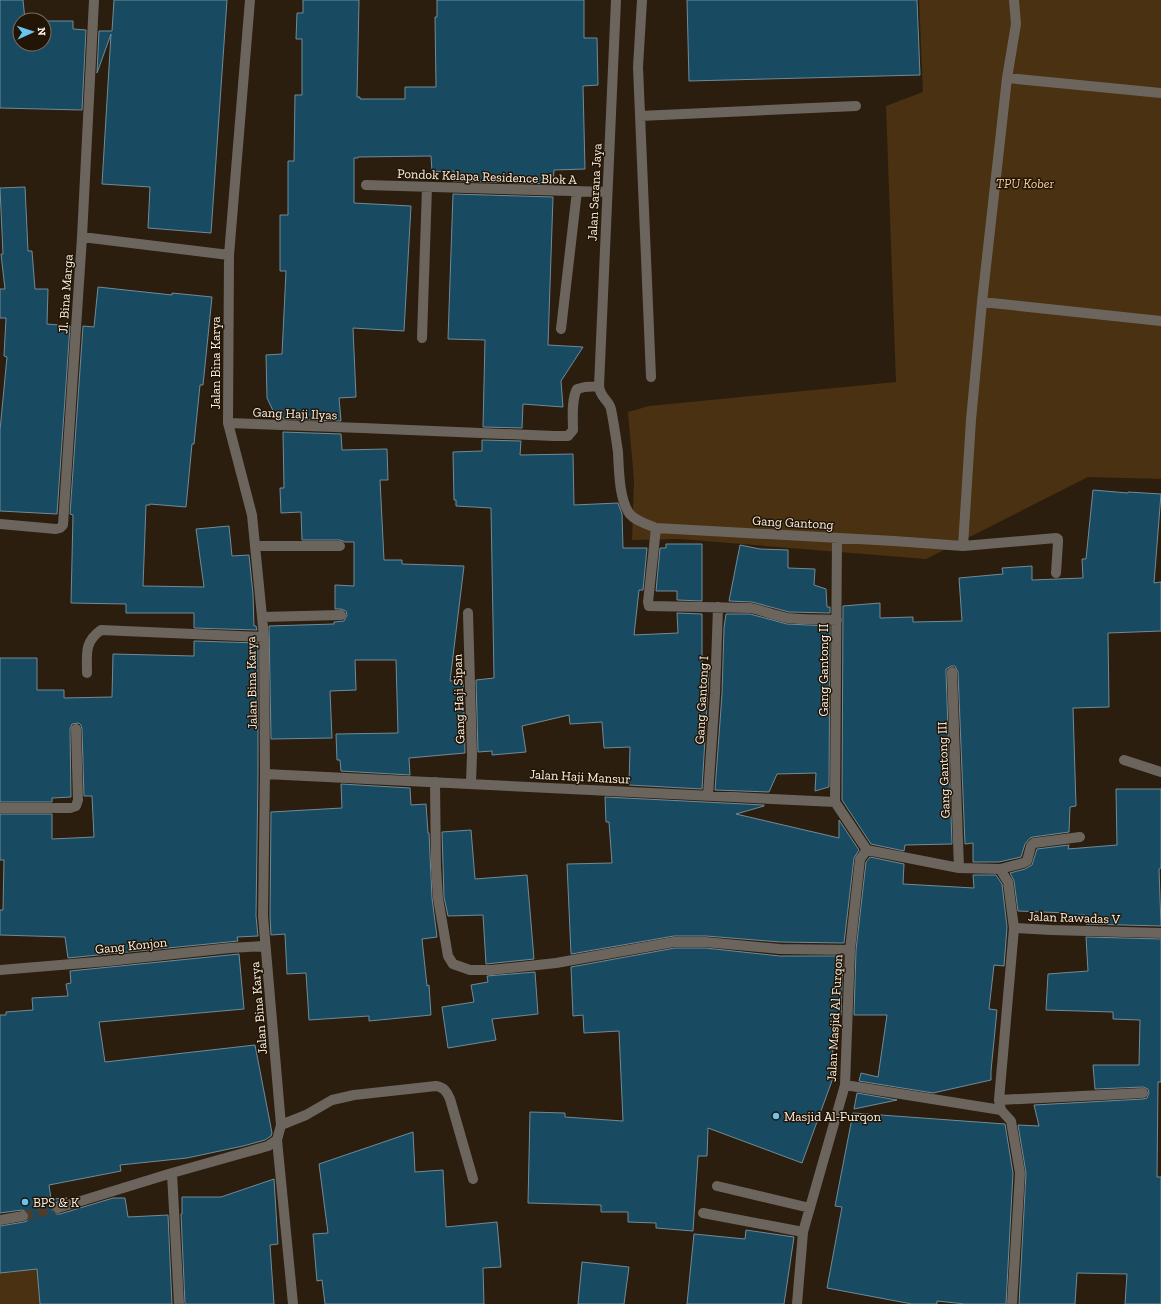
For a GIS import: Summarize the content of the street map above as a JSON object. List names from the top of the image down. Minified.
{"streets":{"street":["Pondok Kelapa Residence Blok A","Jalan Sarana Jaya","Jl. Bina Marga","Jalan Bina Karya","Gang Haji Ilyas","Gang Gantong","Gang Gantong II","Gang Haji Sipan","Gang Gantong I","Gang Gantong III","Jalan Haji Mansur","Jalan Rawadas V","Gang Konjon","Jalan Masjid Al Furqon"]},"crossings":[["Pondok Kelapa Residence Blok A","Jalan Sarana Jaya"],["Jalan Sarana Jaya","Gang Haji Ilyas"],["Jalan Sarana Jaya","Gang Gantong"],["Jalan Bina Karya","Gang Haji Ilyas"],["Jalan Bina Karya","Jalan Haji Mansur"],["Jalan Bina Karya","Gang Konjon"],["Gang Haji Ilyas","Gang Gantong"],["Gang Gantong","Gang Gantong II"],["Gang Gantong II","Jalan Haji Mansur"],["Gang Haji Sipan","Jalan Haji Mansur"],["Gang Gantong I","Jalan Haji Mansur"]],"parks":["TPU Kober"],"places":["Masjid Al-Furqon","BPS & K"],"north":"right"}
